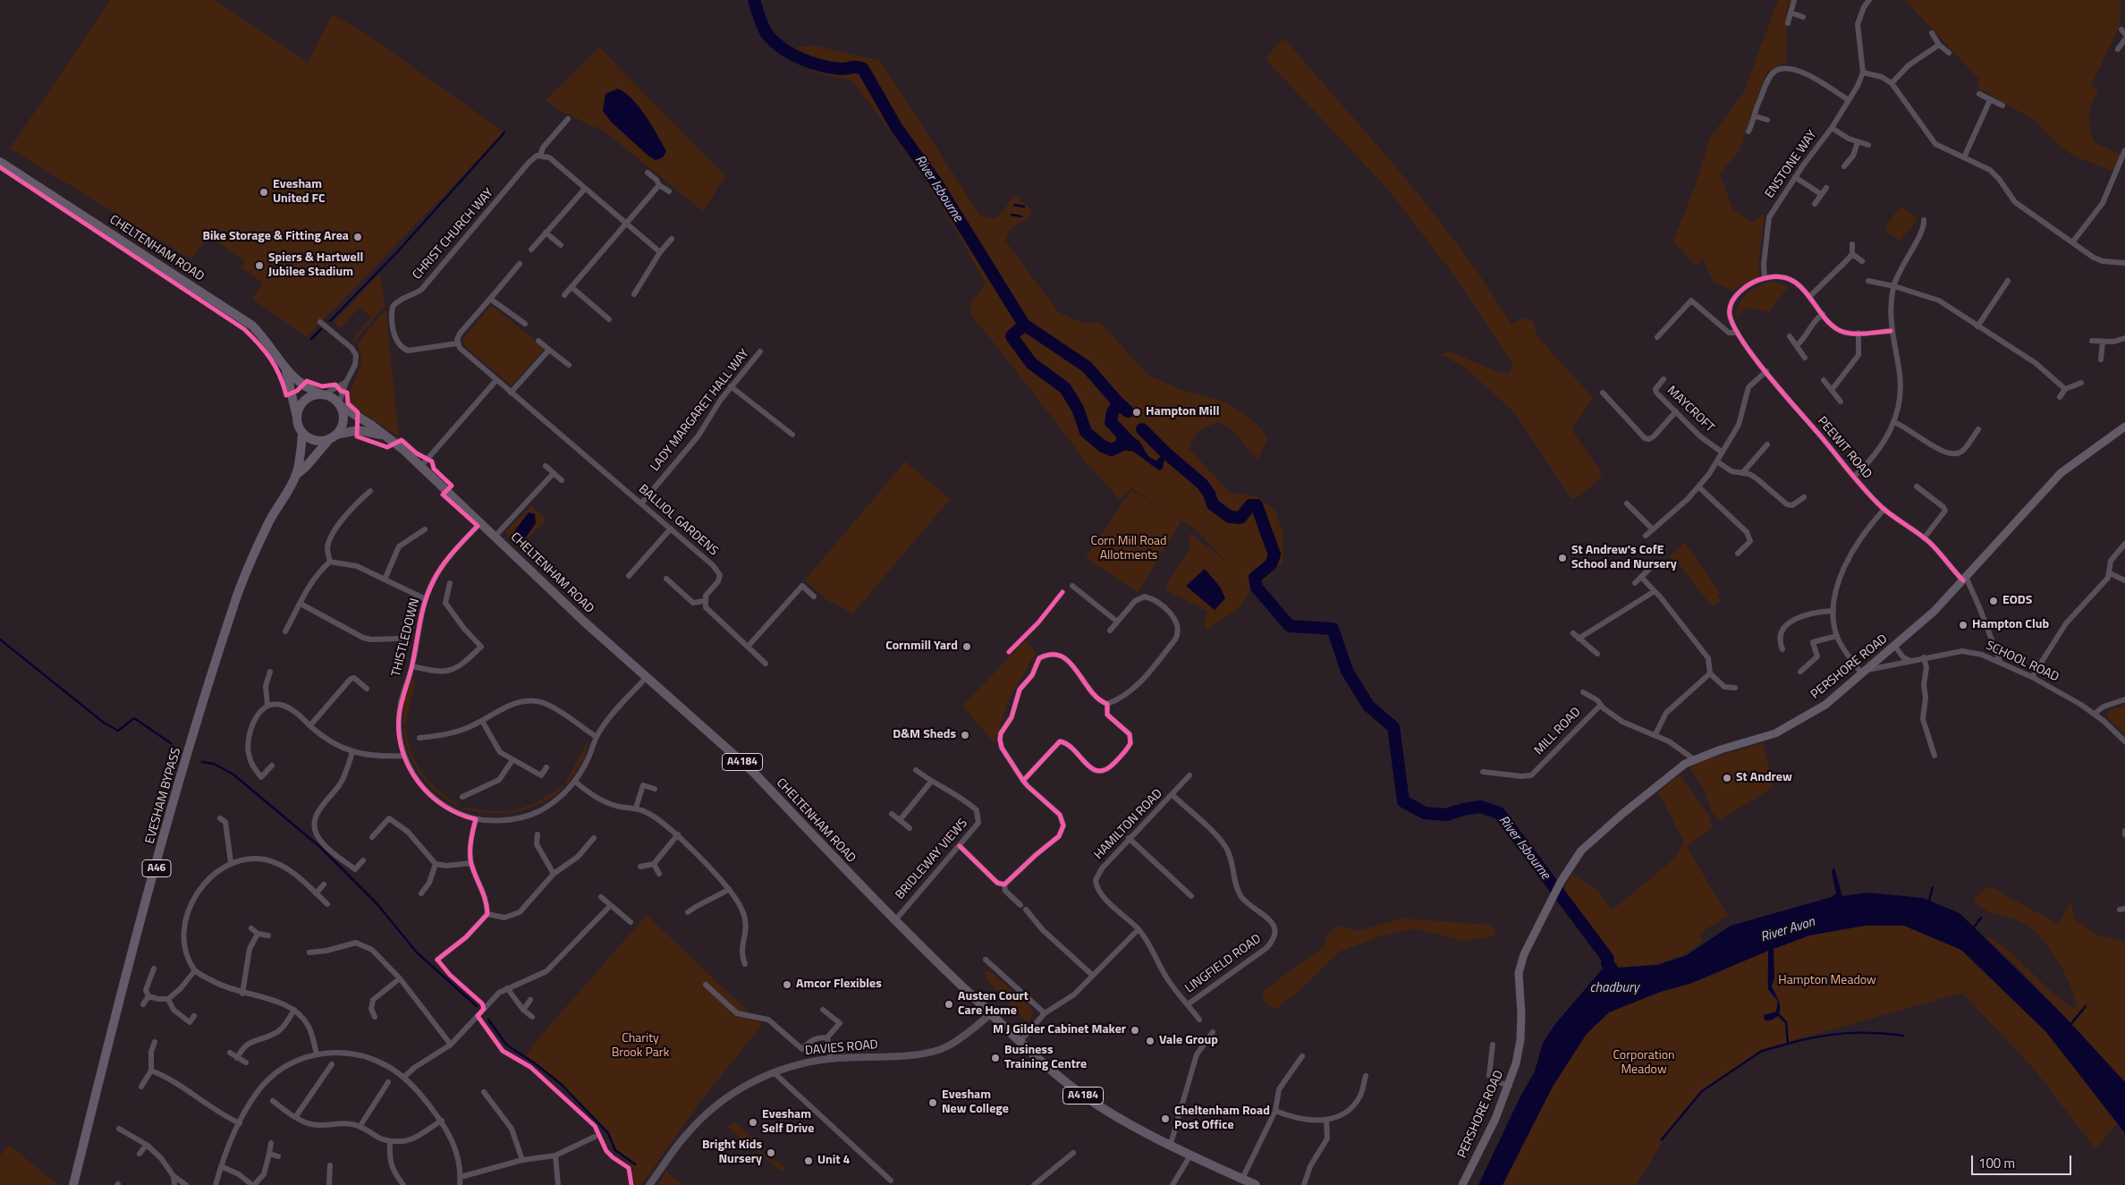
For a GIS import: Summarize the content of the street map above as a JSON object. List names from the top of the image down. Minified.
{"streets":{"highway":["CHELTENHAM ROAD","EVESHAM BYPASS","A46"],"main road":["PERSHORE ROAD","A4184"],"street":["ENSTONE WAY","CHRIST CHURCH WAY","MAYCROFT","LADY MARGARET HALL WAY","PEEWIT ROAD","BALLIOL GARDENS","THISTLEDOWN","SCHOOL ROAD","MILL ROAD","HAMILTON ROAD","BRIDLEWAY VIEWS","LINGFIELD ROAD","DAVIES ROAD"]},"crossings":[["ENSTONE WAY","PEEWIT ROAD"],["CHRIST CHURCH WAY","BALLIOL GARDENS"],["CHELTENHAM ROAD","THISTLEDOWN"],["CHELTENHAM ROAD","EVESHAM BYPASS"],["CHELTENHAM ROAD","BRIDLEWAY VIEWS"],["CHELTENHAM ROAD","DAVIES ROAD"],["LADY MARGARET HALL WAY","BALLIOL GARDENS"],["PEEWIT ROAD","SCHOOL ROAD"],["PEEWIT ROAD","PERSHORE ROAD"],["SCHOOL ROAD","PERSHORE ROAD"],["HAMILTON ROAD","LINGFIELD ROAD"]],"water":["River Isbourne","River Avon","chadbury"],"parks":["Corn Mill Road Allotments","Hampton Meadow","Charity Brook Park","Corporation Meadow"],"places":["Evesham United FC","Bike Storage & Fitting Area","Spiers & Hartwell Jubilee Stadium","Hampton Mill","St Andrew's CofE School and Nursery","EODS","Hampton Club","Cornmill Yard","D&M Sheds","St Andrew","Amcor Flexibles","Austen Court Care Home","M J Gilder Cabinet Maker","Vale Group","Business Training Centre","Evesham New College","Cheltenham Road Post Office","Evesham Self Drive","Bright Kids Nursery","Unit 4"],"scale_bar":"100 m"}
